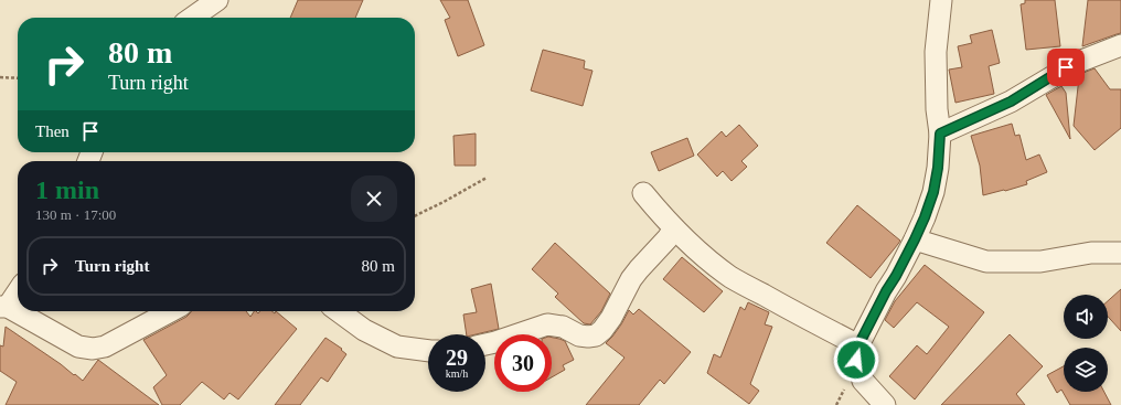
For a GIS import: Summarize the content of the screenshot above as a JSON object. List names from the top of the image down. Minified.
{"page":{"turn":["80 m","Turn right"],"then":"Then","heading":["1 min","130 m · 17:00"],"list":[{"name":"Turn right","value":"80 m"}],"speed":"29 km/h","limit":"30"}}
